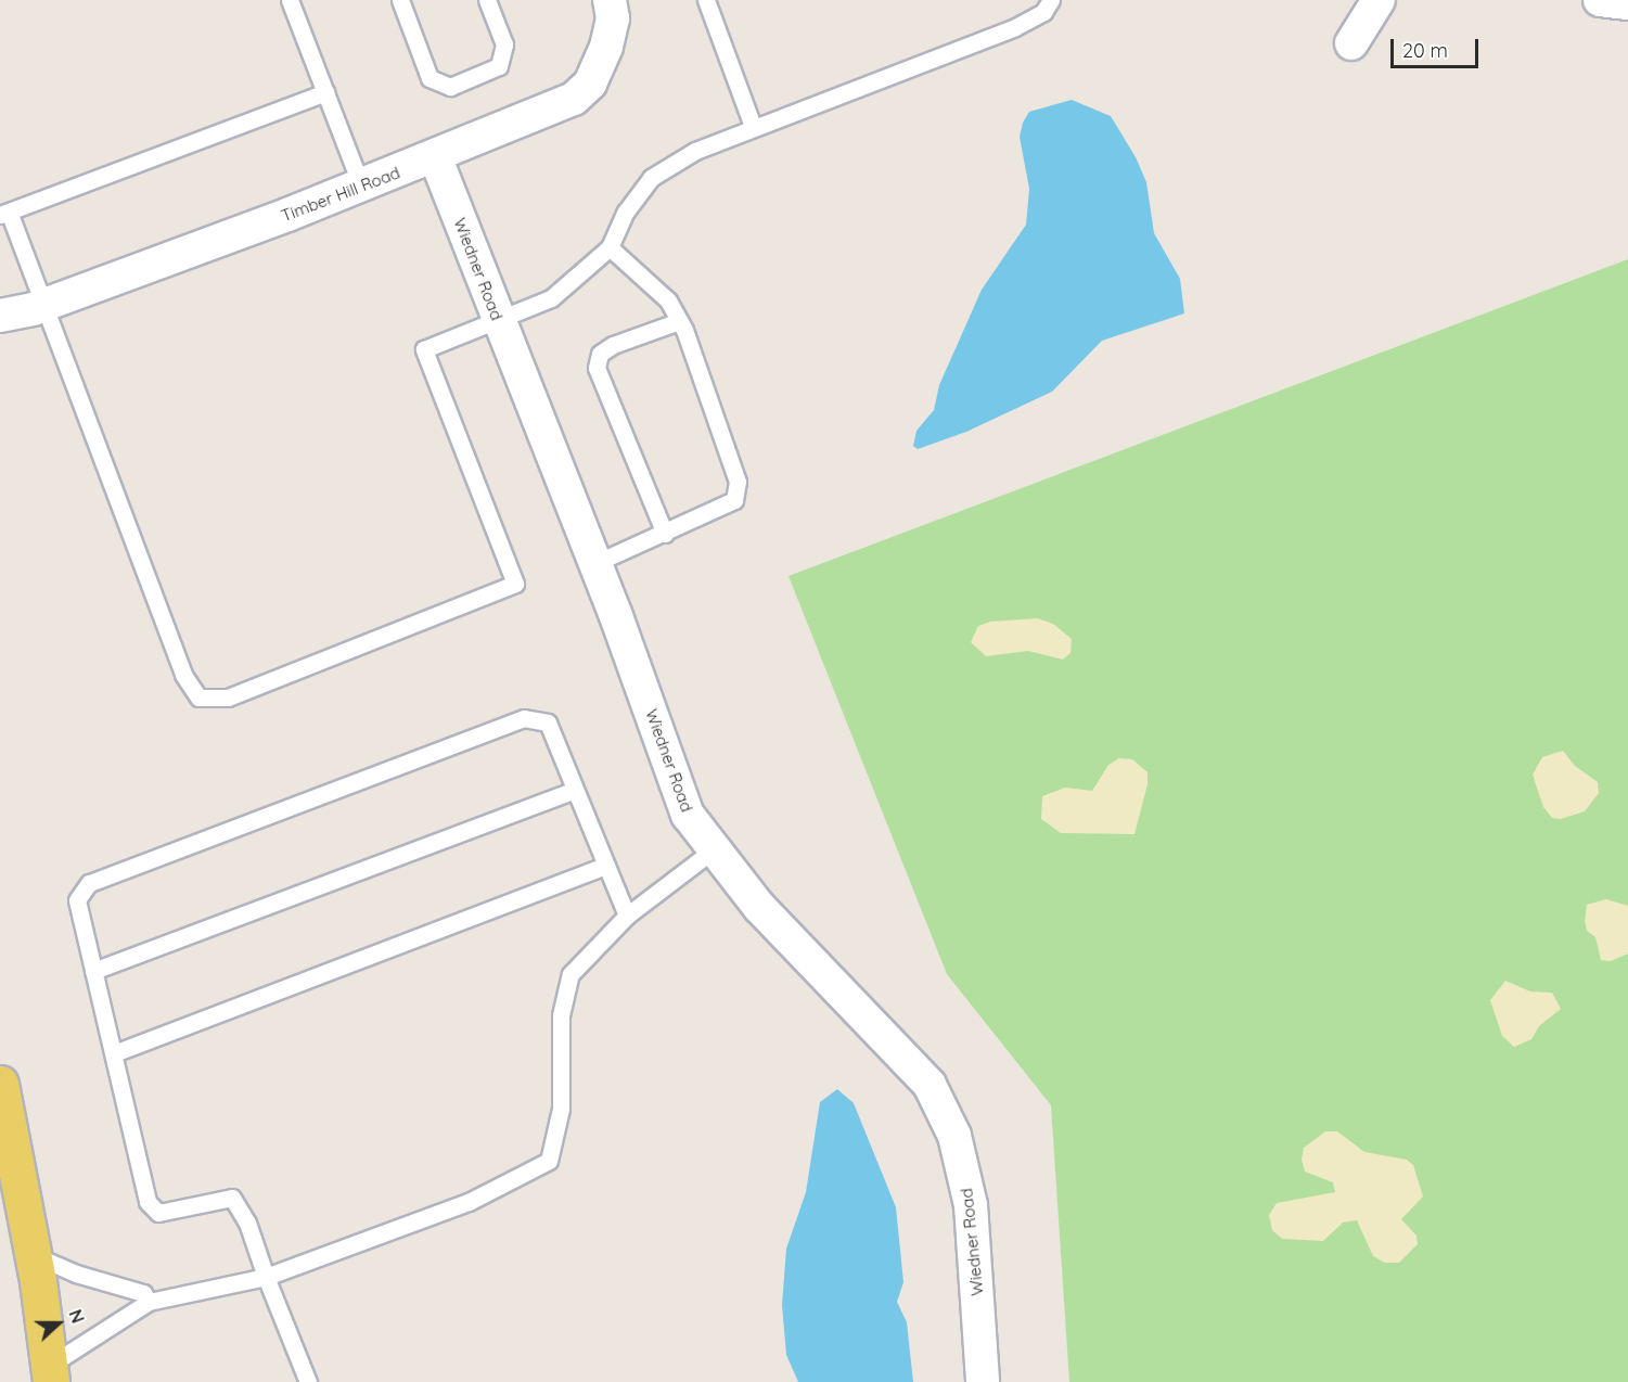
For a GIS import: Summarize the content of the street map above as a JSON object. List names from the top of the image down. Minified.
{"streets":{"street":["Timber Hill Road","Wiedner Road"]},"crossings":[["Timber Hill Road","Wiedner Road"]],"scale_bar":"20 m","north":"right"}
